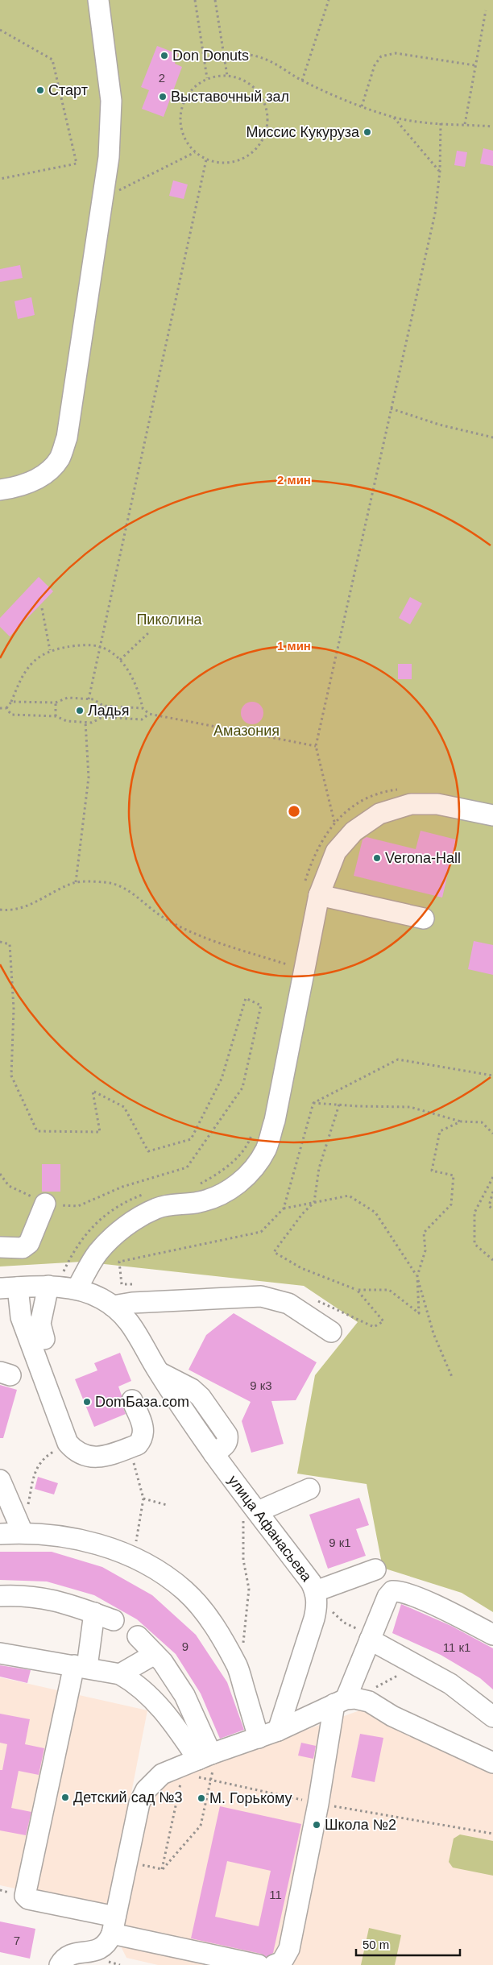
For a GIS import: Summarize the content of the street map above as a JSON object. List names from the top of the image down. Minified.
{"streets":{"street":["улица Афанасьева"]},"parks":["Пиколина","Амазония"],"places":["Don Donuts","Старт","Выставочный зал","Миссис Кукуруза","Ладья","Verona-Hall","DomБаза.com","Детский сад №3","М. Горькому","Школа №2"],"house_numbers":["2","9 к3","9 к1","9","11 к1","11","7"],"scale_bar":"50 m","rings":["2 мин","1 мин"]}
